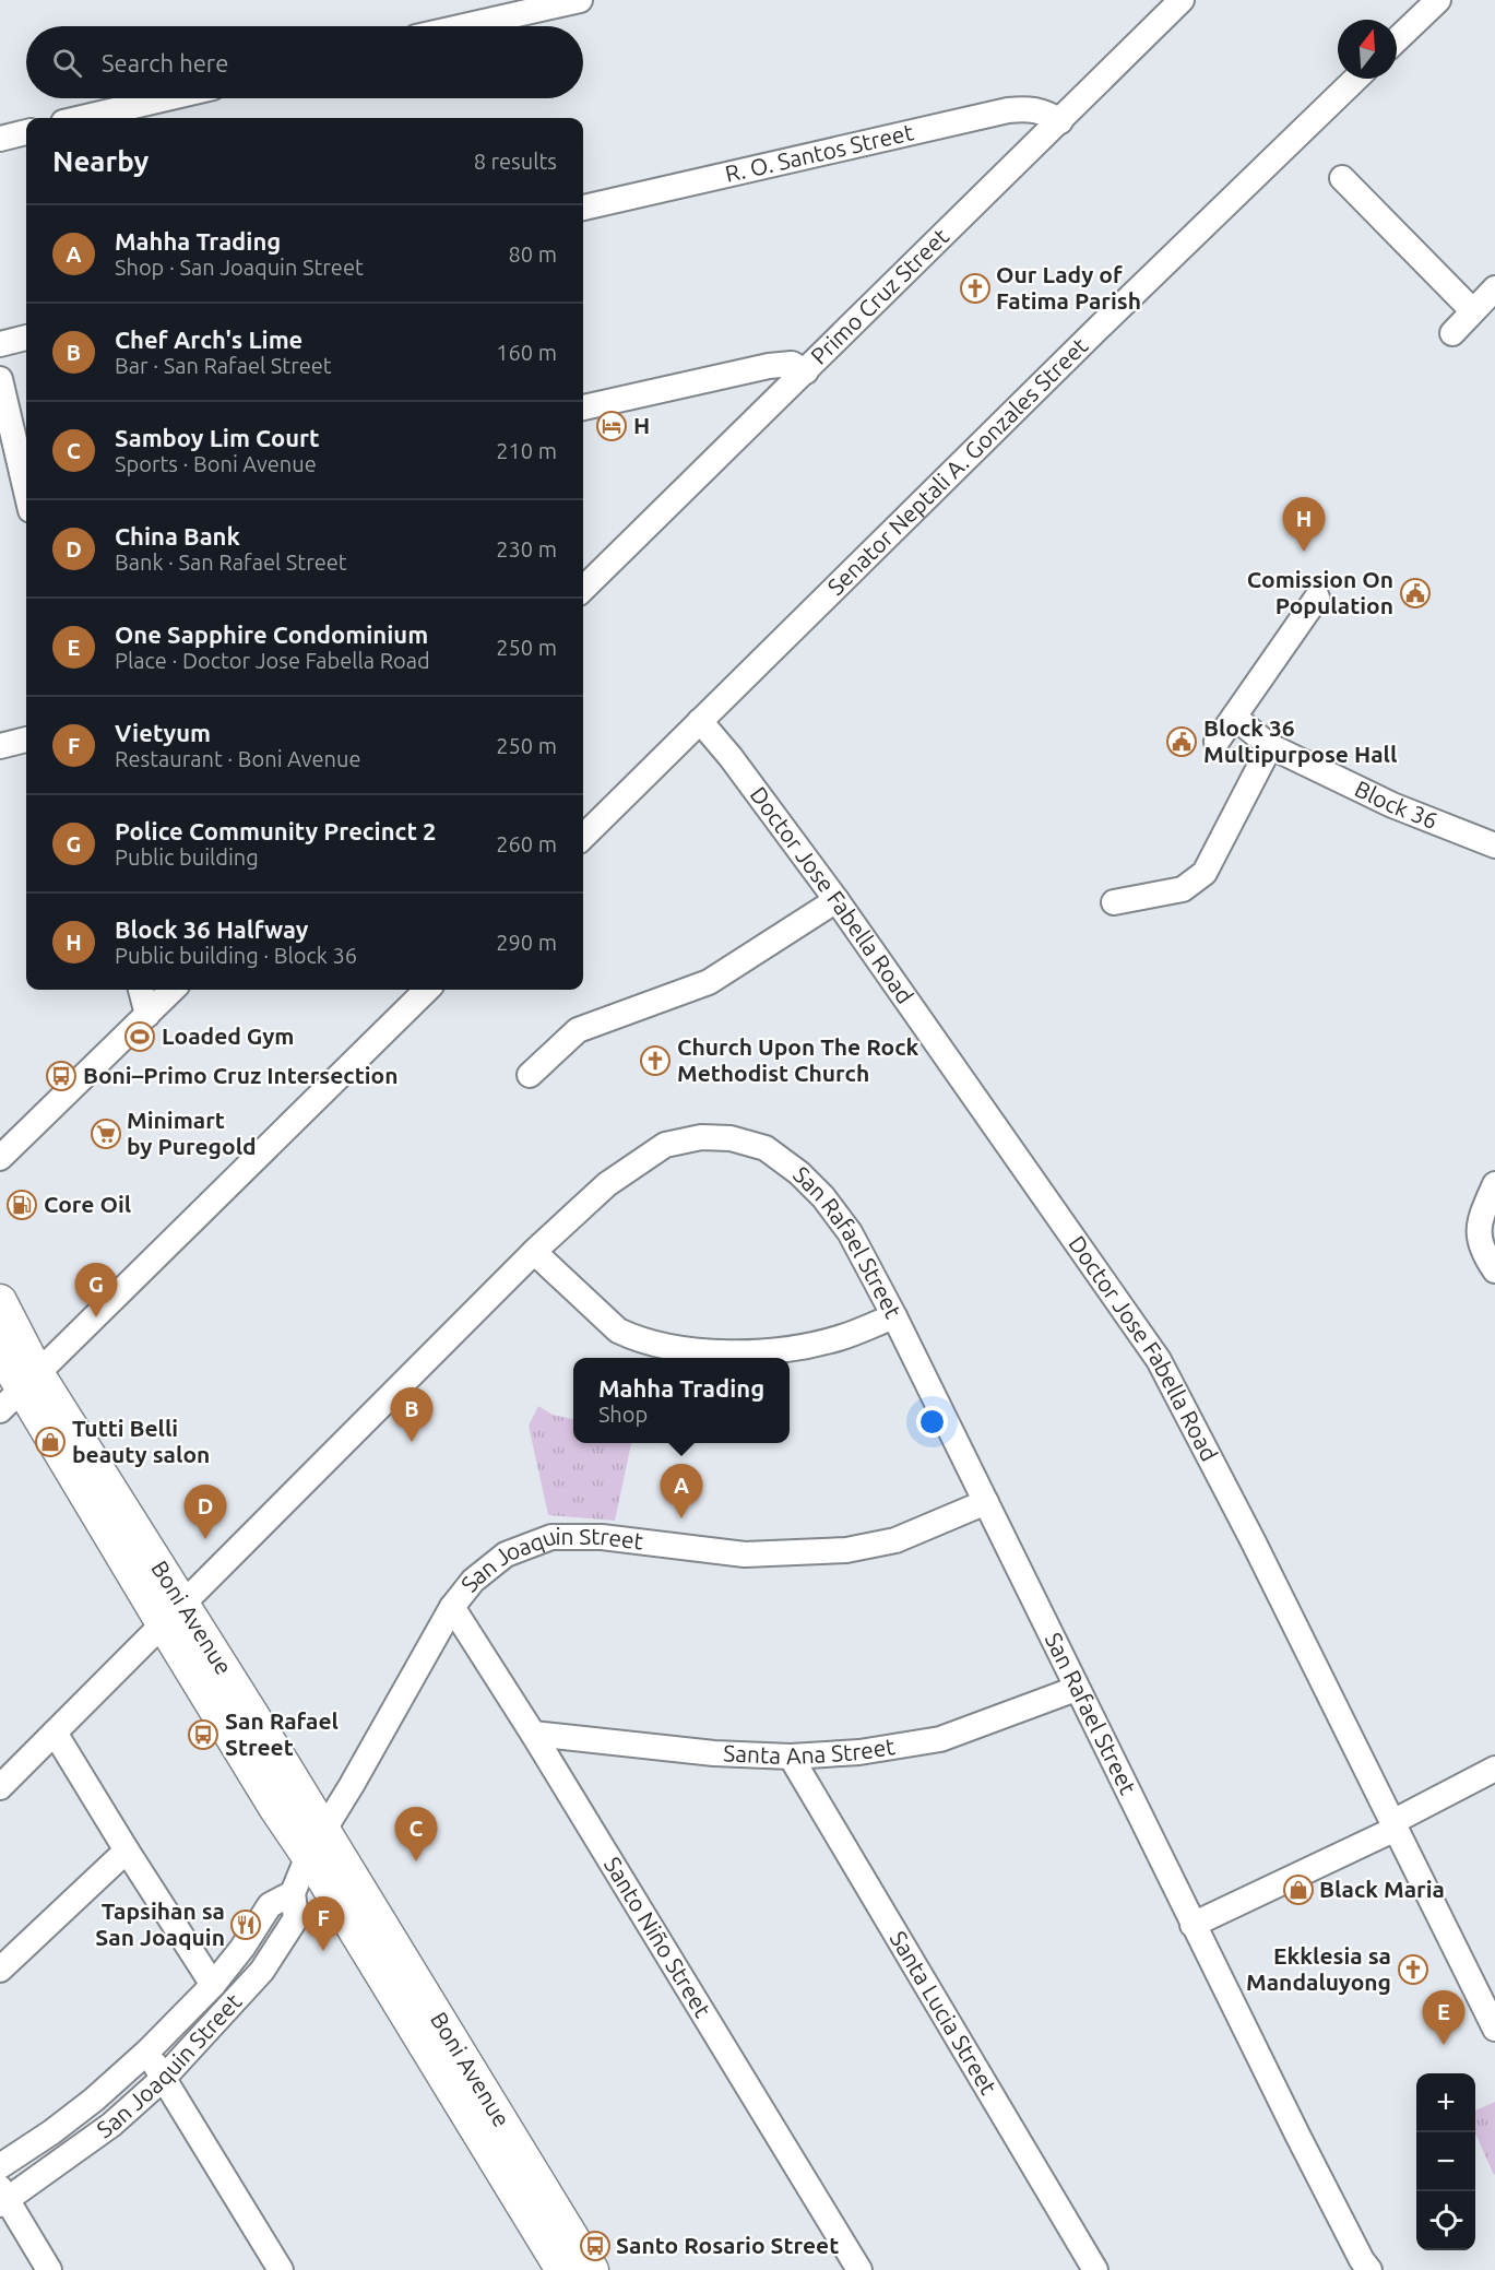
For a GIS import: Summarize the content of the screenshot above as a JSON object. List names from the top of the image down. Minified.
{"streets":{"main road":["Boni Avenue"],"street":["R. O. Santos Street","Primo Cruz Street","Senator Neptali A. Gonzales Street","Block 36","Doctor Jose Fabella Road","San Rafael Street","San Joaquin Street","Santa Ana Street","Santo Niño Street","Santa Lucia Street"]},"crossings":[["R. O. Santos Street","Primo Cruz Street"],["Senator Neptali A. Gonzales Street","Doctor Jose Fabella Road"],["San Rafael Street","San Joaquin Street"],["San Rafael Street","Boni Avenue"],["San Rafael Street","Santa Ana Street"],["San Joaquin Street","Boni Avenue"],["San Joaquin Street","Santo Niño Street"],["Santa Ana Street","Santo Niño Street"],["Santa Ana Street","Santa Lucia Street"]],"places":{"church":["Our Lady of Fatima Parish","Church Upon The Rock Methodist Church","Ekklesia sa Mandaluyong"],"hotel":["H"],"public building":["Comission On Population","Block 36 Multipurpose Hall"],"sports":["Loaded Gym"],"bus stop":["Boni–Primo Cruz Intersection","San Rafael Street","Santo Rosario Street"],"supermarket":["Minimart by Puregold"],"fuel station":["Core Oil"],"shop":["Tutti Belli beauty salon","Black Maria"],"restaurant":["Tapsihan sa San Joaquin"]},"north":"top","page":{"search":"Search here","heading":["Nearby","8 results"],"list":[{"mark":"A","name":"Mahha Trading","note":"Shop · San Joaquin Street","value":"80 m"},{"mark":"B","name":"Chef Arch's Lime","note":"Bar · San Rafael Street","value":"160 m"},{"mark":"C","name":"Samboy Lim Court","note":"Sports · Boni Avenue","value":"210 m"},{"mark":"D","name":"China Bank","note":"Bank · San Rafael Street","value":"230 m"},{"mark":"E","name":"One Sapphire Condominium","note":"Place · Doctor Jose Fabella Road","value":"250 m"},{"mark":"F","name":"Vietyum","note":"Restaurant · Boni Avenue","value":"250 m"},{"mark":"G","name":"Police Community Precinct 2","note":"Public building","value":"260 m"},{"mark":"H","name":"Block 36 Halfway","note":"Public building · Block 36","value":"290 m"}],"pins":["H","G","B","A","D","C","F","E"],"popup":["Mahha Trading","Shop"],"map_buttons":["+","−"]}}
